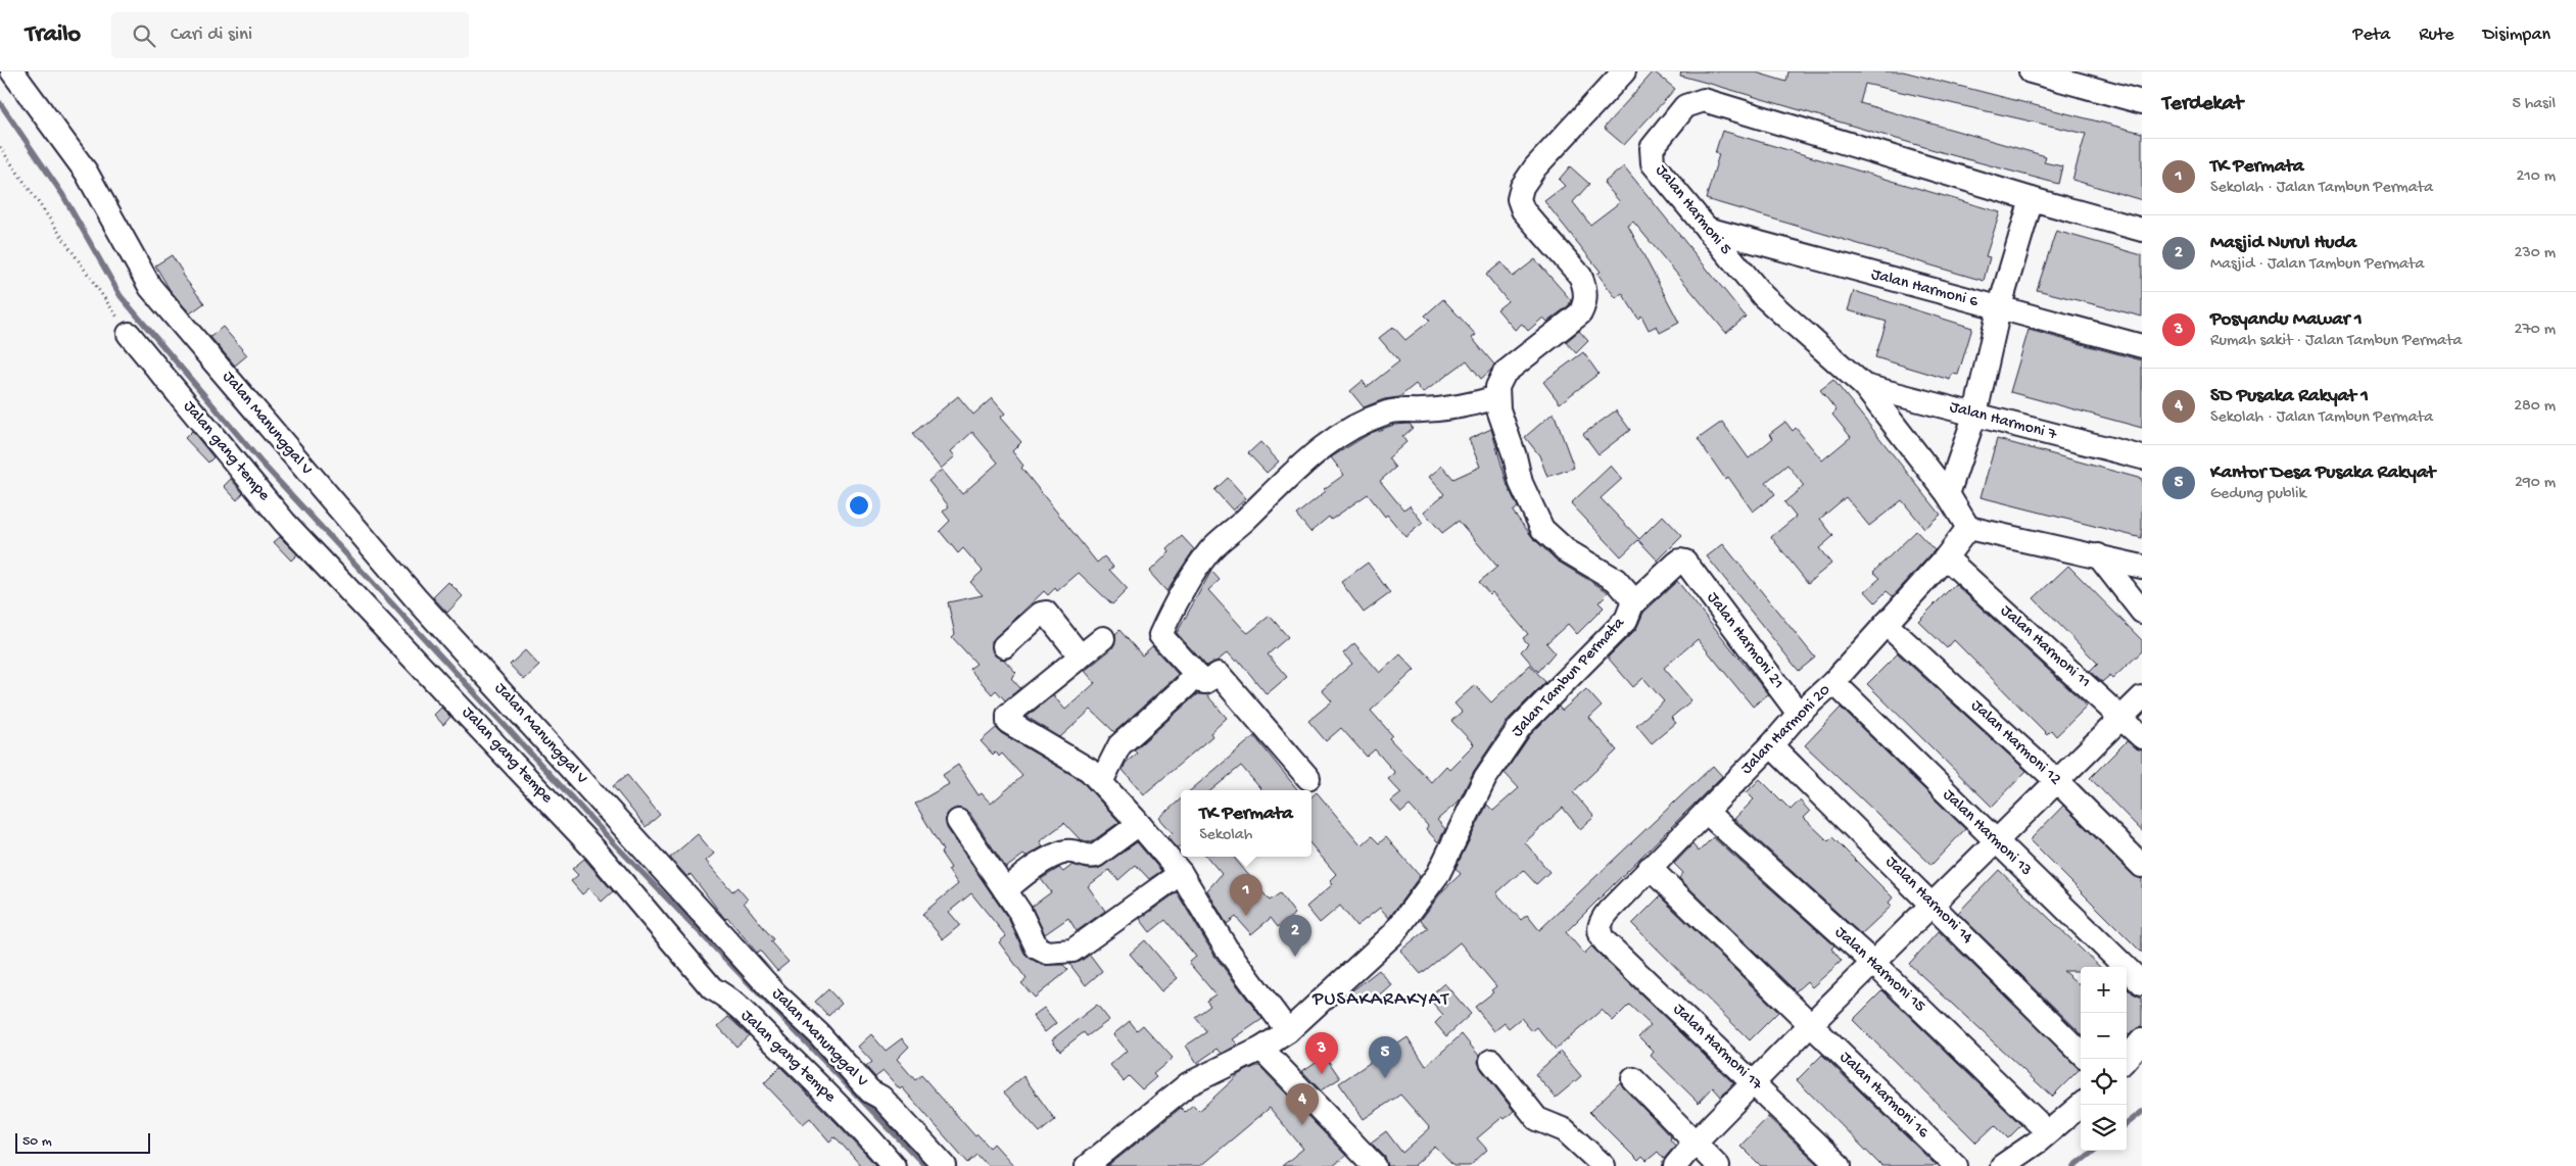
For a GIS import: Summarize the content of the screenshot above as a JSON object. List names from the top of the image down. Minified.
{"streets":{"street":["Jalan Harmoni 5","Jalan Harmoni 6","Jalan Harmoni 7","Jalan Manunggal V","Jalan gang tempe","Jalan Harmoni 21","Jalan Harmoni 11","Jalan Tambun Permata","Jalan Harmoni 20","Jalan Harmoni 12","Jalan Harmoni 13","Jalan Harmoni 14","Jalan Harmoni 15","Jalan Harmoni 17","Jalan Harmoni 16"]},"crossings":[["Jalan Harmoni 5","Jalan Harmoni 6"],["Jalan Harmoni 5","Jalan Harmoni 7"],["Jalan Harmoni 5","Jalan Harmoni 20"],["Jalan Harmoni 21","Jalan Tambun Permata"],["Jalan Harmoni 21","Jalan Harmoni 20"],["Jalan Harmoni 11","Jalan Harmoni 20"],["Jalan Harmoni 20","Jalan Harmoni 12"],["Jalan Harmoni 20","Jalan Harmoni 13"],["Jalan Harmoni 20","Jalan Harmoni 14"],["Jalan Harmoni 20","Jalan Harmoni 15"],["Jalan Harmoni 20","Jalan Harmoni 17"],["Jalan Harmoni 20","Jalan Harmoni 16"]],"districts":["PUSAKARAKYAT"],"scale_bar":"50 m","page":{"header":"Trailo","search":"Cari di sini","nav":["Peta","Rute","Disimpan"],"heading":["Terdekat","5 hasil"],"list":[{"mark":"1","name":"TK Permata","note":"Sekolah · Jalan Tambun Permata","value":"210 m"},{"mark":"2","name":"Masjid Nurul Huda","note":"Masjid · Jalan Tambun Permata","value":"230 m"},{"mark":"3","name":"Posyandu Mawar 1","note":"Rumah sakit · Jalan Tambun Permata","value":"270 m"},{"mark":"4","name":"SD Pusaka Rakyat 1","note":"Sekolah · Jalan Tambun Permata","value":"280 m"},{"mark":"5","name":"Kantor Desa Pusaka Rakyat","note":"Gedung publik","value":"290 m"}],"popup":["TK Permata","Sekolah"],"pins":["1","2","3","5","4"],"map_buttons":["+","−"],"scale":"50 m"}}
